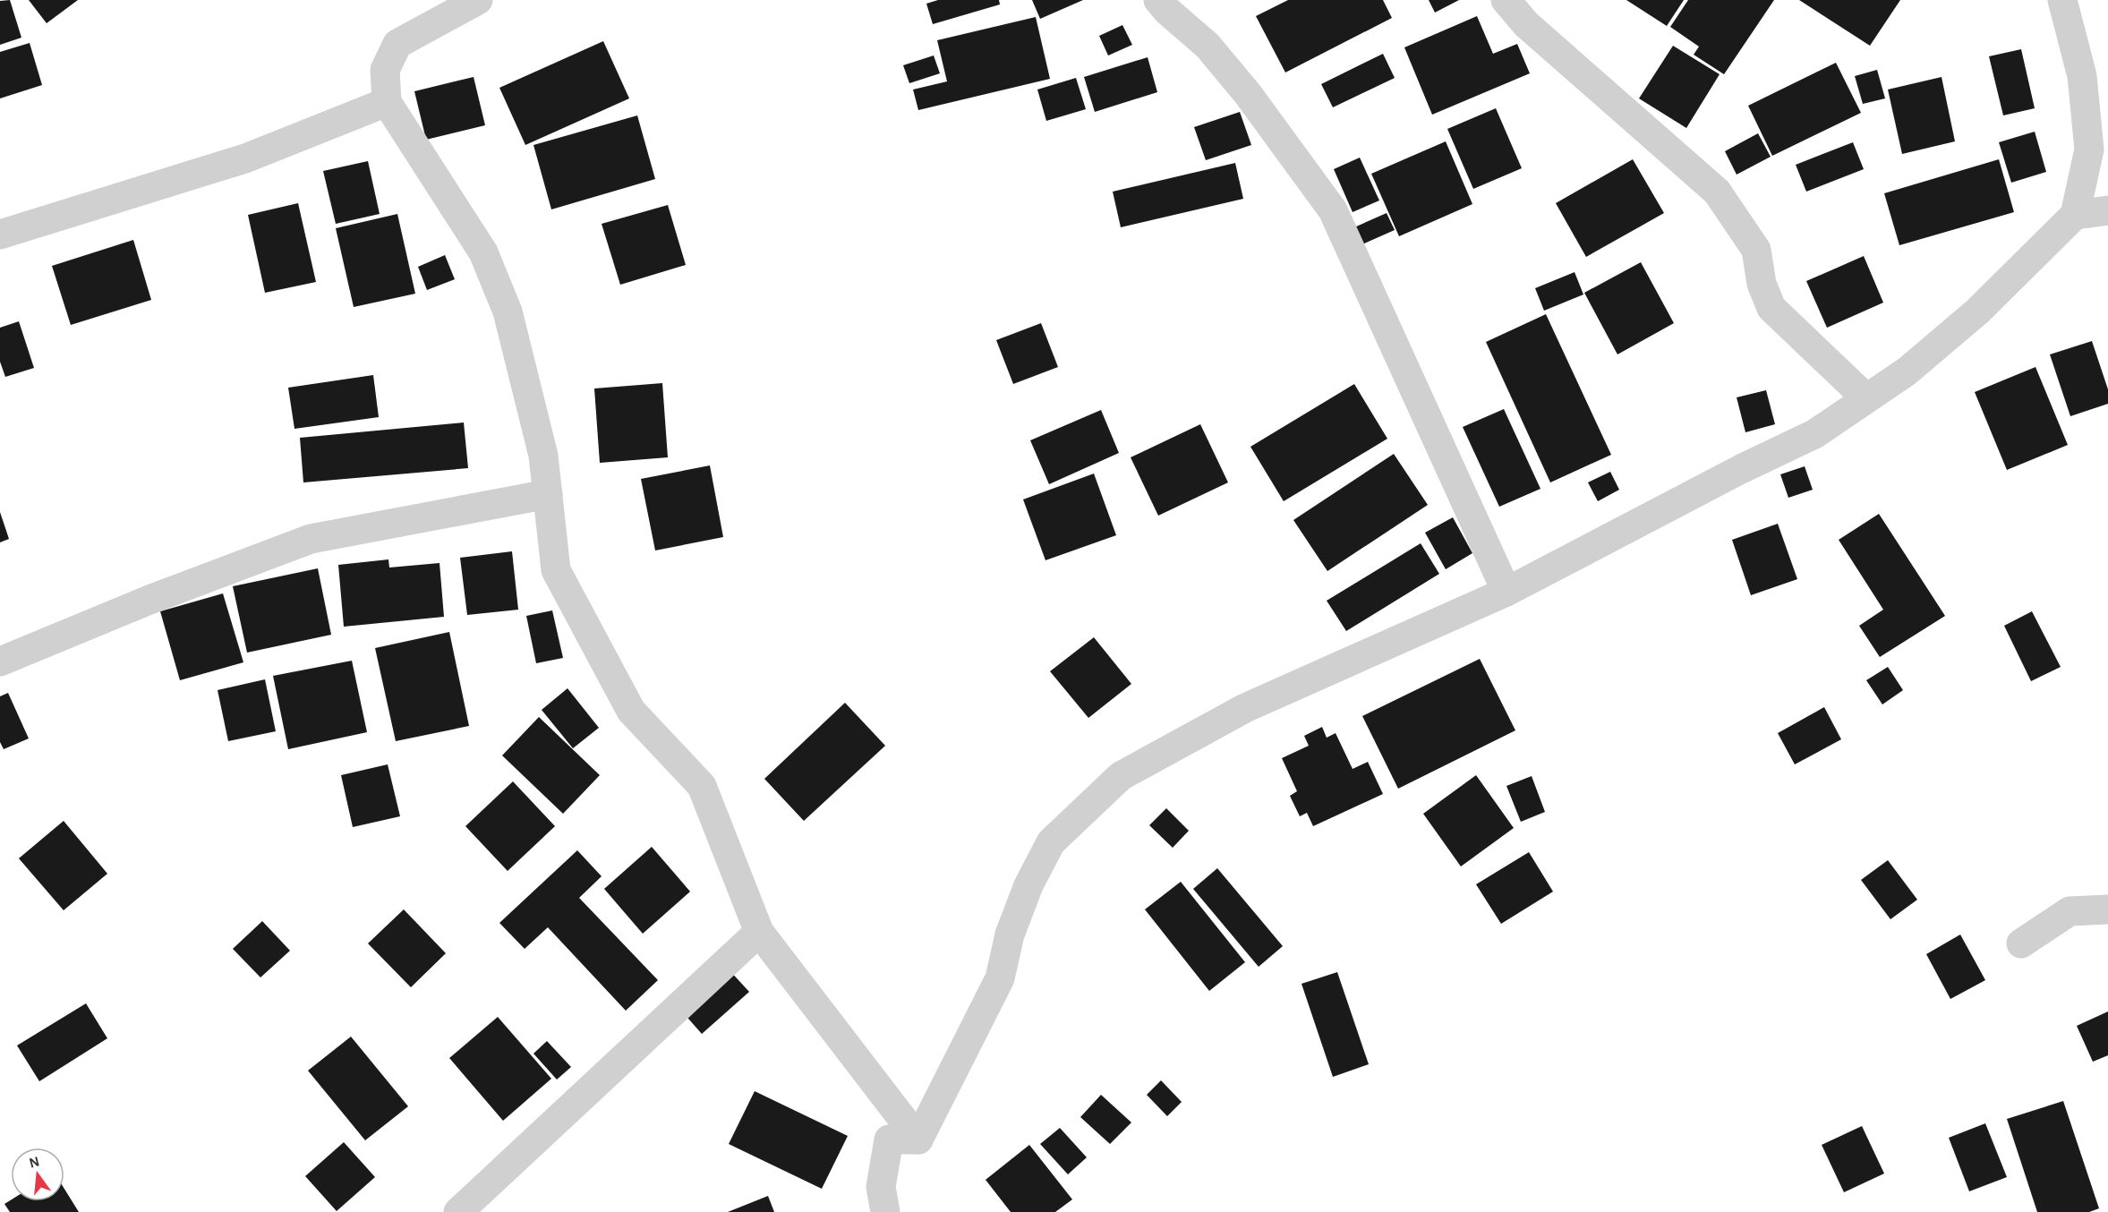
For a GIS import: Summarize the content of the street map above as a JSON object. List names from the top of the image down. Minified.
{"north":"top"}
